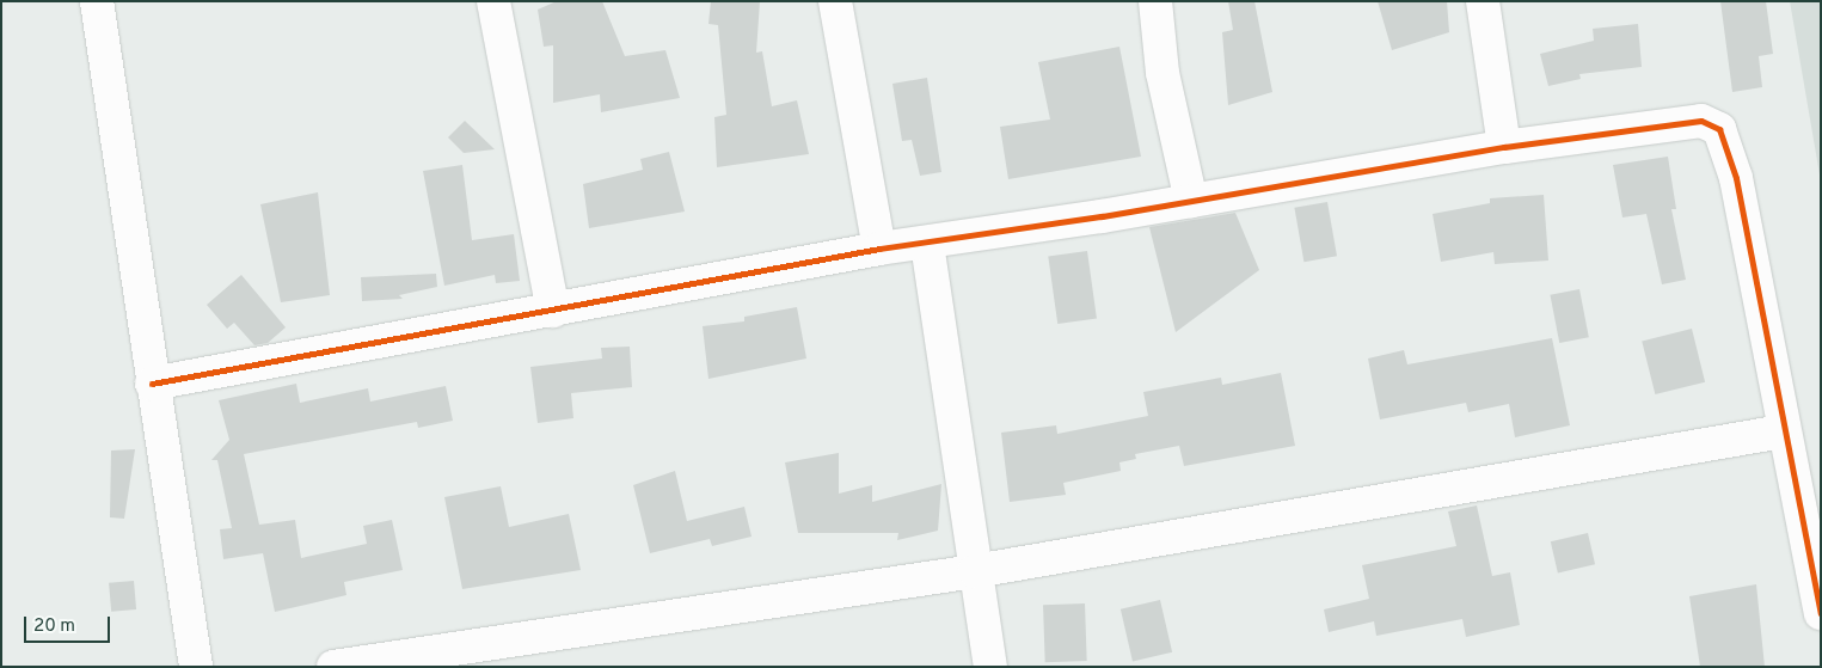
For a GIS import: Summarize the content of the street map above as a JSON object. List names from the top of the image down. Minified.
{"scale_bar":"20 m"}
